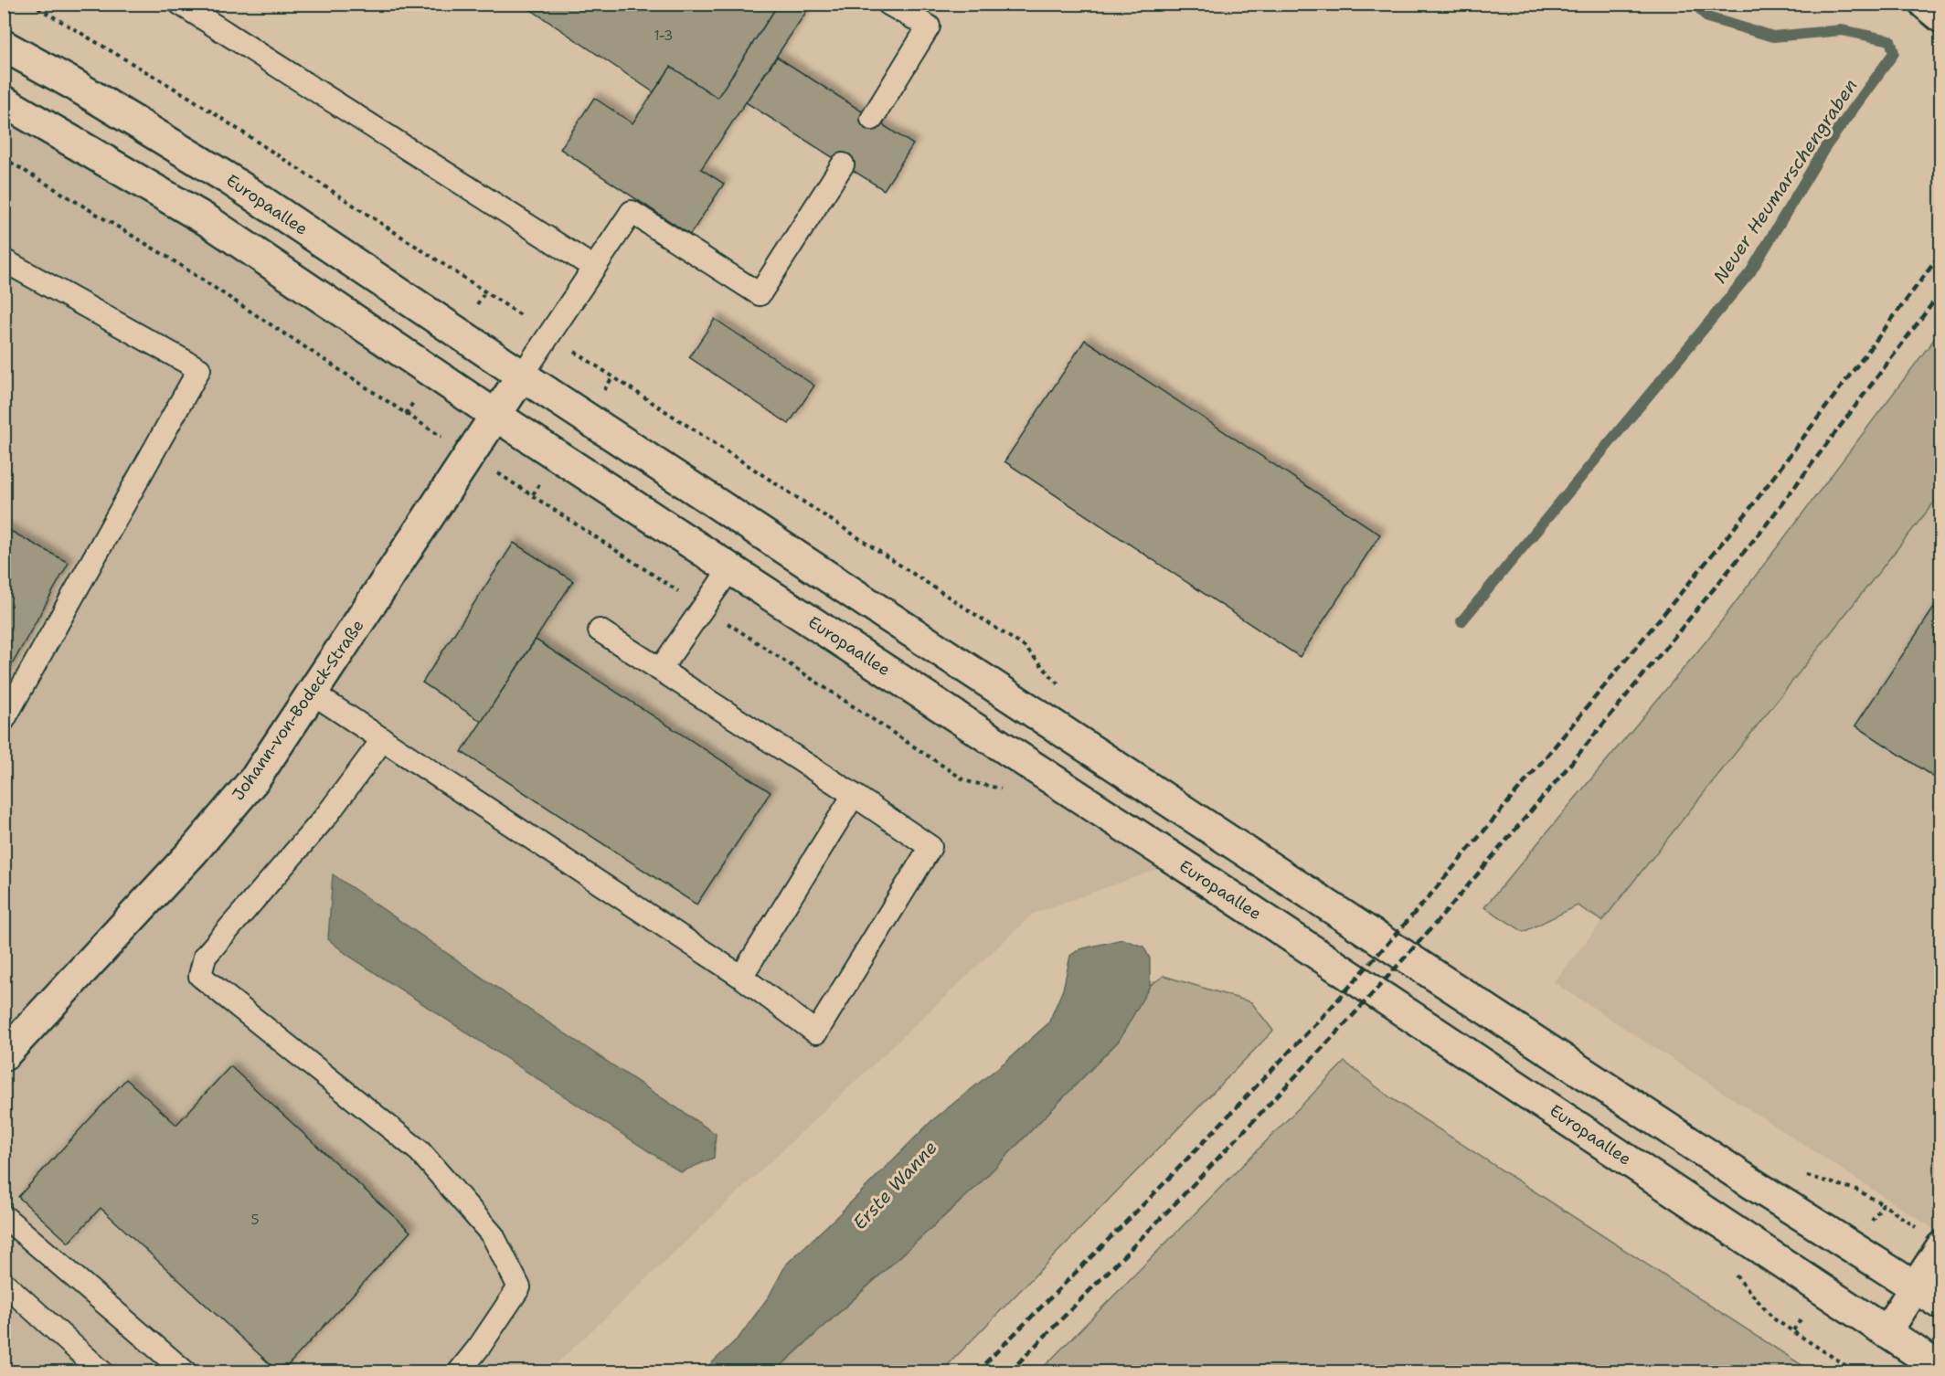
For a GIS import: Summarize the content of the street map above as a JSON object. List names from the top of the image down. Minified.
{"streets":{"street":["Europaallee","Johann-von-Bodeck-Straße"]},"crossings":[["Europaallee","Johann-von-Bodeck-Straße"]],"water":["Neuer Heumarschengraben","Erste Wanne"],"house_numbers":["1-3","5"]}
